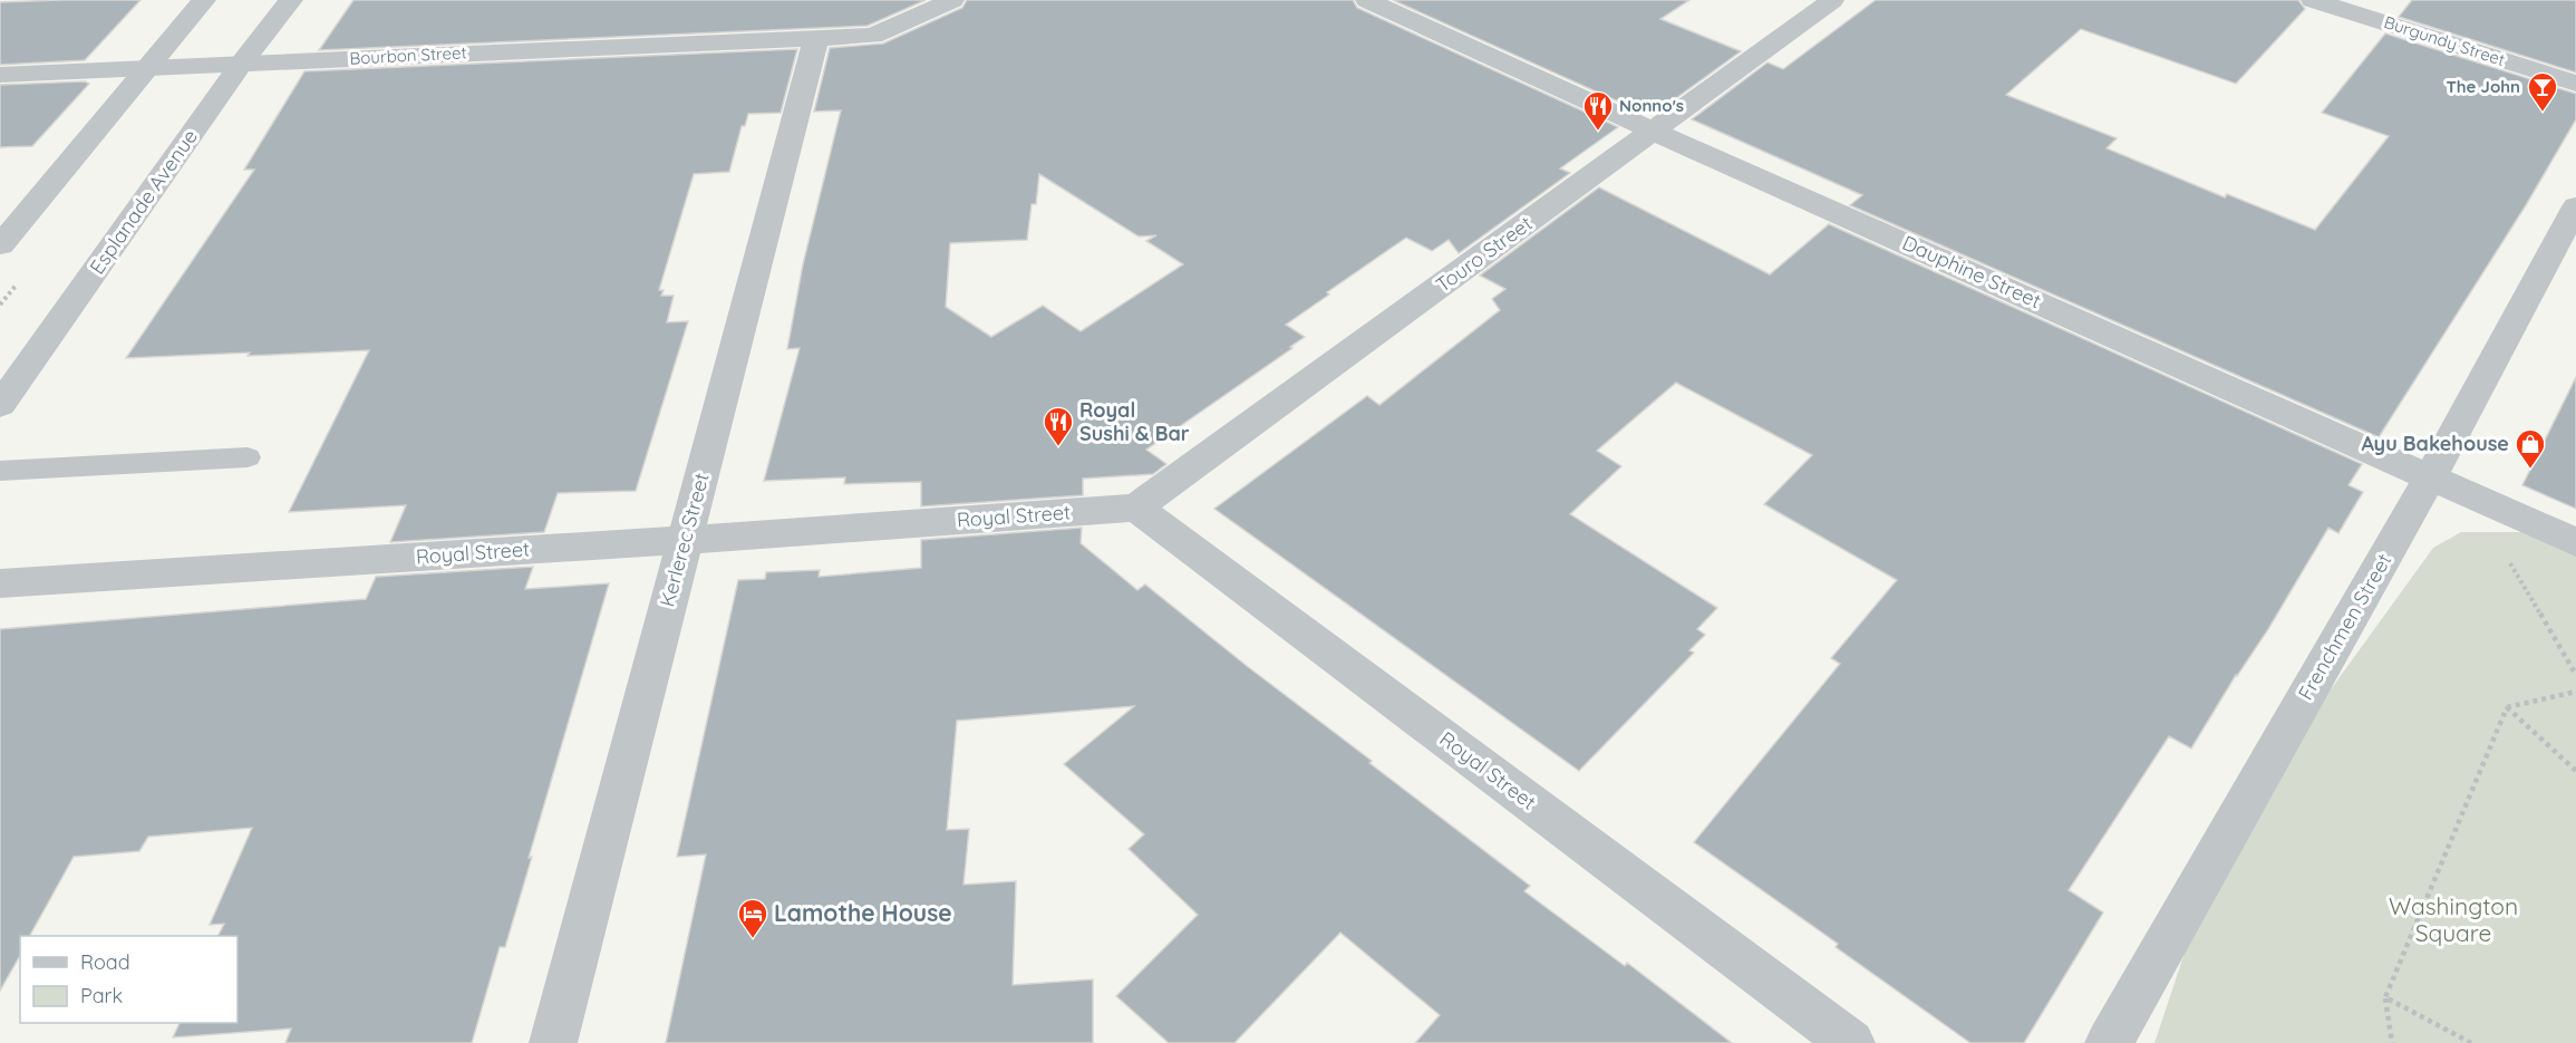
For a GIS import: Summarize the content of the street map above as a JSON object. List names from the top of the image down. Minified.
{"streets":{"street":["Burgundy Street","Bourbon Street","Esplanade Avenue","Touro Street","Dauphine Street","Royal Street","Kerlerec Street","Frenchmen Street"]},"crossings":[["Bourbon Street","Esplanade Avenue"],["Bourbon Street","Kerlerec Street"],["Touro Street","Dauphine Street"],["Touro Street","Royal Street"],["Dauphine Street","Frenchmen Street"],["Royal Street","Kerlerec Street"]],"parks":["Washington Square"],"places":{"bar":["The John"],"restaurant":["Nonno's","Royal Sushi & Bar"],"shop":["Ayu Bakehouse"],"hotel":["Lamothe House"]},"legend":["Road","Park"]}
